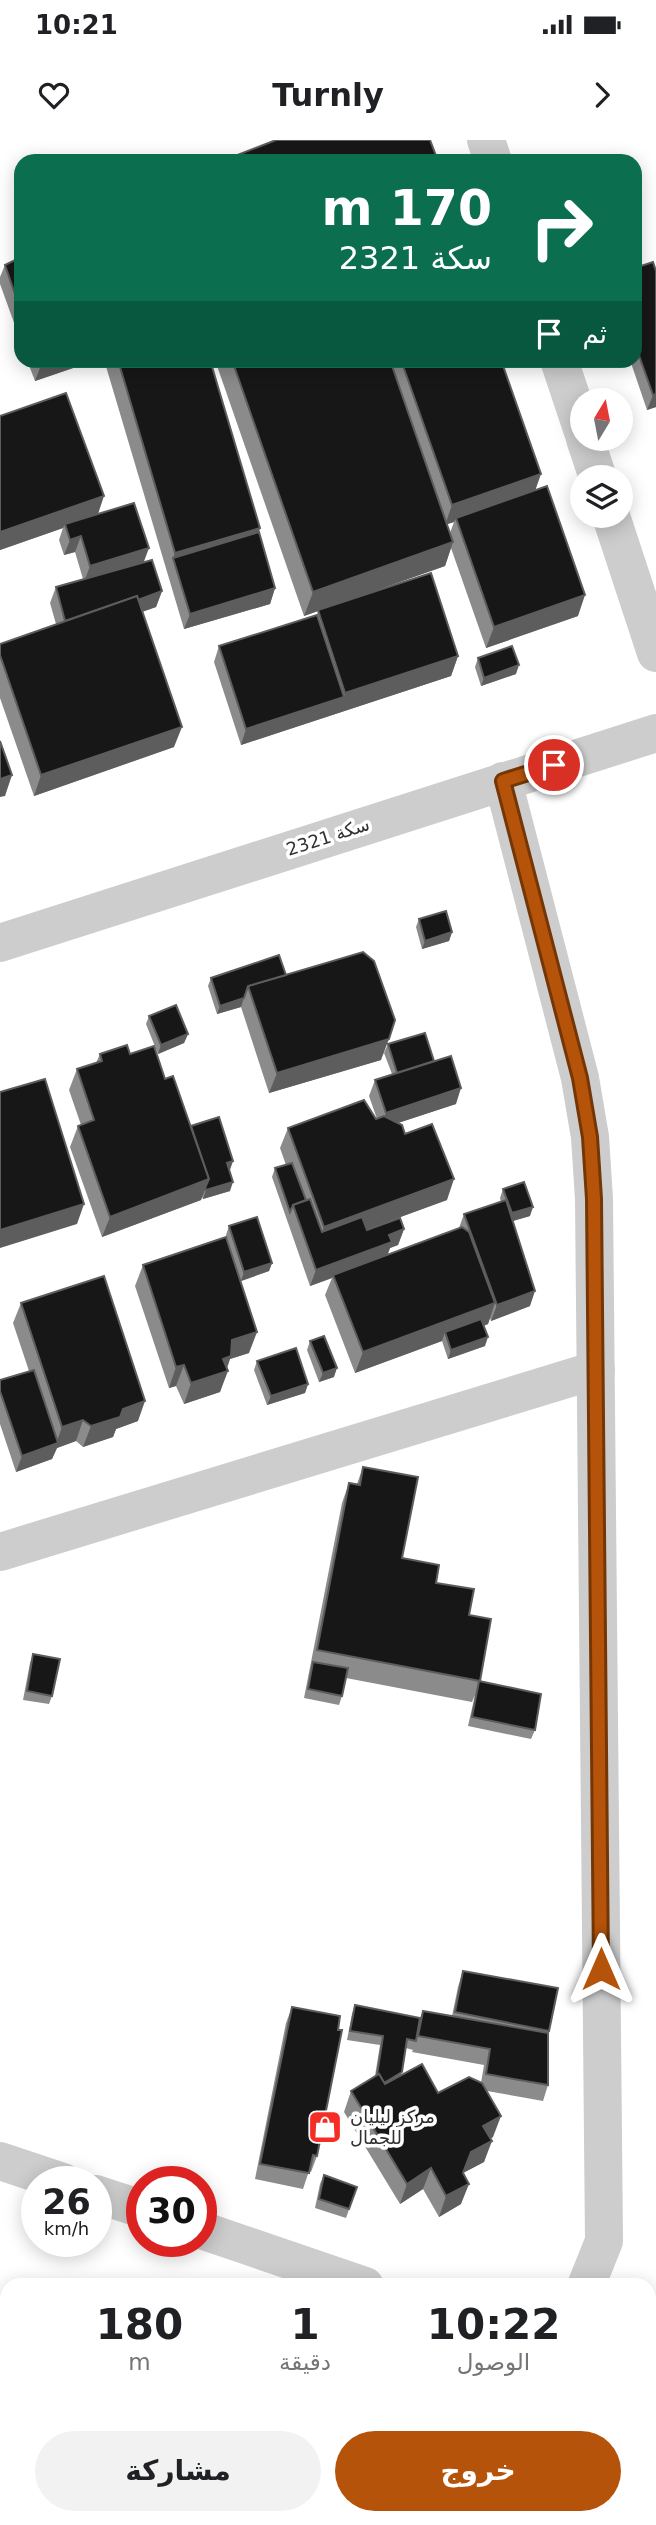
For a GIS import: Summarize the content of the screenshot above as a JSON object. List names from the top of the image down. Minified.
{"streets":{"street":["سكة 2321"]},"places":{"shop":["مركز ليليان للجمال"]},"north":"top","page":{"status":"10:21","header":"Turnly","turn":["170 m","سكة 2321"],"then":"ثم","speed":"26 km/h","limit":"30","eta":["10:22","الوصول","1","دقيقة","180","m"],"buttons":["خروج","مشاركة"]}}
